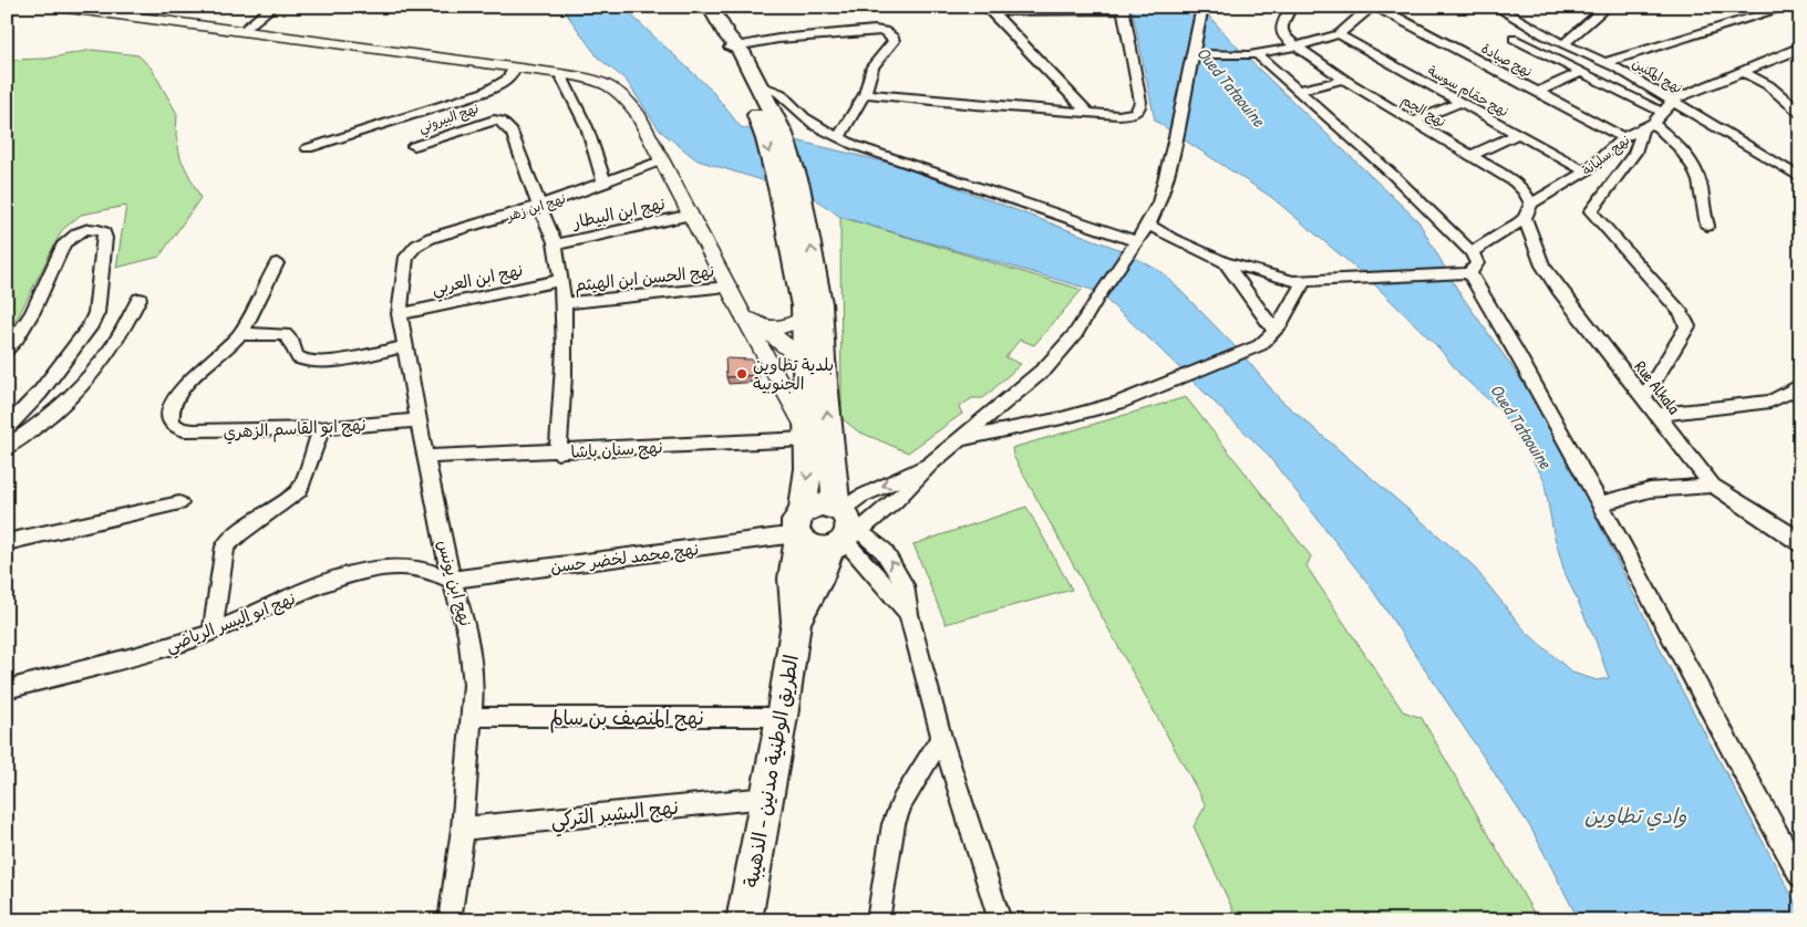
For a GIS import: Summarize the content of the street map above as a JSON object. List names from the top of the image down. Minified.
{"streets":{"main road":["الطريق الوطنية مدنين - الذهيبة"],"street":["نهج صيادة","نهج المكنين","نهج حمّام سوسة","نهج الجم","نهج البيروني","نهج سليانة","نهج ابن زهر","نهج ابن البيطار","نهج الحسن ابن الهيثم","نهج ابن العربي","Rue Alkala","نهج ابو القاسم الزهري","نهج سنان باشا","نهج محمد لخضر حسن","نهج ابن يونس","نهج ابو اليسر الرياضي","نهج المنصف بن سالم","نهج البشير التركي"]},"crossings":[["نهج صيادة","نهج سليانة"],["نهج المكنين","نهج سليانة"],["نهج حمّام سوسة","نهج سليانة"],["نهج الجم","نهج سليانة"],["نهج الجم","Rue Alkala"],["نهج البيروني","نهج ابن زهر"],["نهج سليانة","Rue Alkala"],["نهج ابن زهر","نهج ابن يونس"],["نهج ابن العربي","نهج ابن يونس"],["نهج ابو القاسم الزهري","نهج ابن يونس"],["نهج سنان باشا","نهج ابن يونس"],["نهج سنان باشا","الطريق الوطنية مدنين - الذهيبة"],["نهج محمد لخضر حسن","نهج ابن يونس"],["نهج محمد لخضر حسن","نهج ابو اليسر الرياضي"],["نهج محمد لخضر حسن","الطريق الوطنية مدنين - الذهيبة"],["نهج ابن يونس","نهج ابو اليسر الرياضي"],["نهج ابن يونس","نهج المنصف بن سالم"],["نهج ابن يونس","نهج البشير التركي"],["نهج المنصف بن سالم","الطريق الوطنية مدنين - الذهيبة"],["الطريق الوطنية مدنين - الذهيبة","نهج البشير التركي"]],"water":["Oued Tataouine","وادي تطاوين"],"places":["بلدية تطاوين الجنوبية"]}
